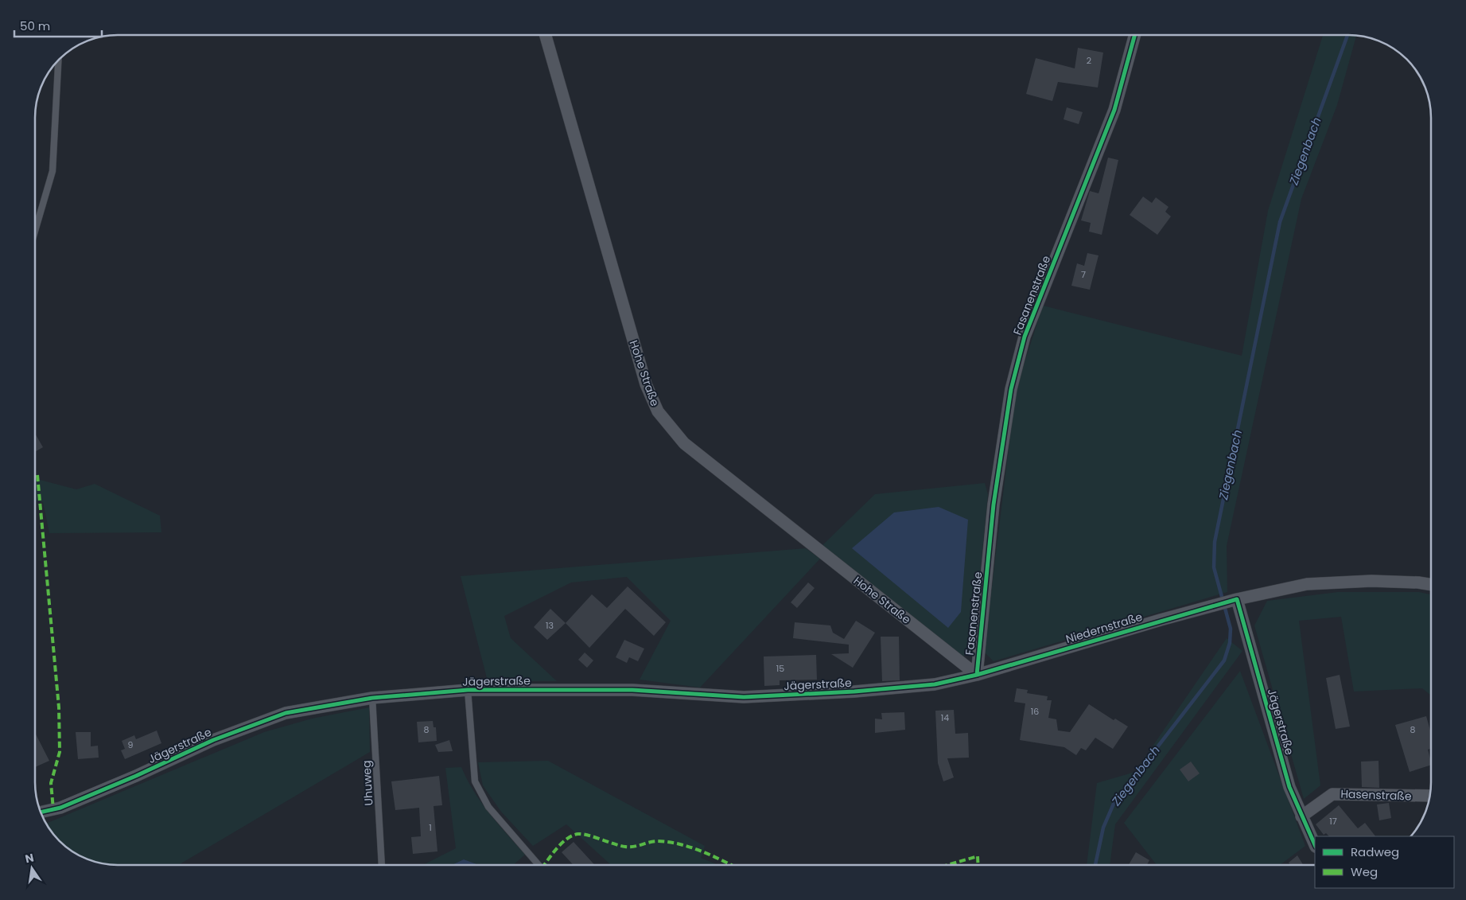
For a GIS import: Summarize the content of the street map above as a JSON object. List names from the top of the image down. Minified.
{"streets":{"street":["Fasanenstraße","Hohe Straße","Niedernstraße","Jägerstraße","Hasenstraße"],"lane":["Uhuweg"]},"crossings":[["Fasanenstraße","Hohe Straße"],["Fasanenstraße","Niedernstraße"],["Fasanenstraße","Jägerstraße"],["Hohe Straße","Niedernstraße"],["Hohe Straße","Jägerstraße"],["Niedernstraße","Jägerstraße"],["Jägerstraße","Uhuweg"],["Jägerstraße","Hasenstraße"]],"water":["Ziegenbach"],"house_numbers":["2","7","13","15","16","14","8","8","9","17","1"],"legend":["Radweg","Weg"],"scale_bar":"50 m","north":"top"}
